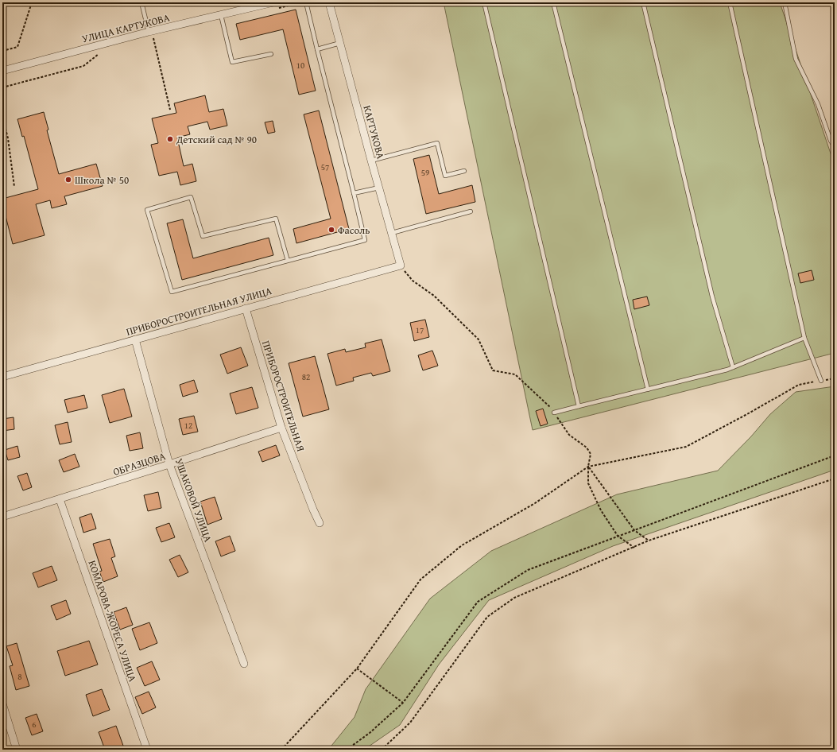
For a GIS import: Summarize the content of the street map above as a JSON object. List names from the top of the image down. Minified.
{"streets":{"street":["УЛИЦА КАРТУКОВА","КАРТУКОВА","ПРИБОРОСТРОИТЕЛЬНАЯ УЛИЦА","ПРИБОРОСТРОИТЕЛЬНАЯ","ОБРАЗЦОВА","УШАКОВОЙ УЛИЦА","КОМАРОВА-ЖОРЕСА УЛИЦА"]},"crossings":[["КАРТУКОВА","ПРИБОРОСТРОИТЕЛЬНАЯ УЛИЦА"],["ПРИБОРОСТРОИТЕЛЬНАЯ УЛИЦА","ПРИБОРОСТРОИТЕЛЬНАЯ"],["ПРИБОРОСТРОИТЕЛЬНАЯ УЛИЦА","УШАКОВОЙ УЛИЦА"],["ПРИБОРОСТРОИТЕЛЬНАЯ","ОБРАЗЦОВА"],["ОБРАЗЦОВА","УШАКОВОЙ УЛИЦА"],["ОБРАЗЦОВА","КОМАРОВА-ЖОРЕСА УЛИЦА"]],"places":["Детский сад № 90","Школа № 50","Фасоль"],"house_numbers":["10","57","59","17","82","12","8","6"]}
